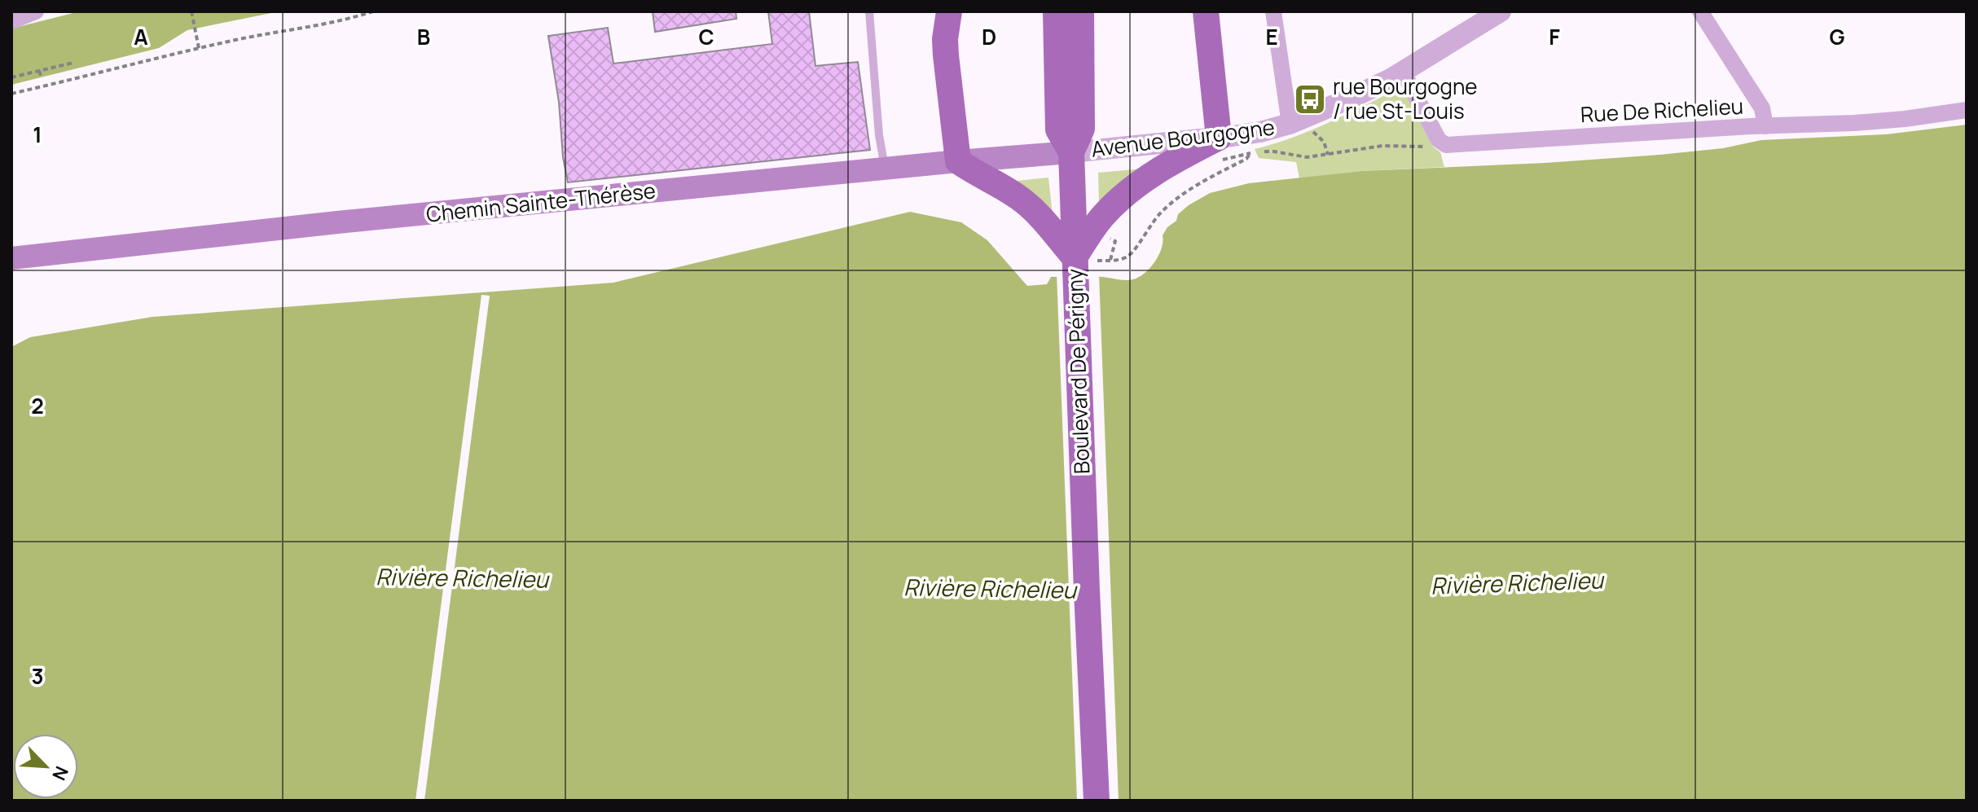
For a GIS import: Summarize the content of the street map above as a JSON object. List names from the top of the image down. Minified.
{"streets":{"main road":["Chemin Sainte-Thérèse","Boulevard De Périgny"],"street":["Rue De Richelieu","Avenue Bourgogne"]},"crossings":[["Rue De Richelieu","Avenue Bourgogne"],["Avenue Bourgogne","Chemin Sainte-Thérèse"],["Avenue Bourgogne","Boulevard De Périgny"],["Chemin Sainte-Thérèse","Boulevard De Périgny"]],"water":["Rivière Richelieu"],"places":{"bus stop":["rue Bourgogne / rue St-Louis"]},"north":"bottom right","grid":{"columns":["A","B","C","D","E","F","G"],"rows":["1","2","3"]}}
